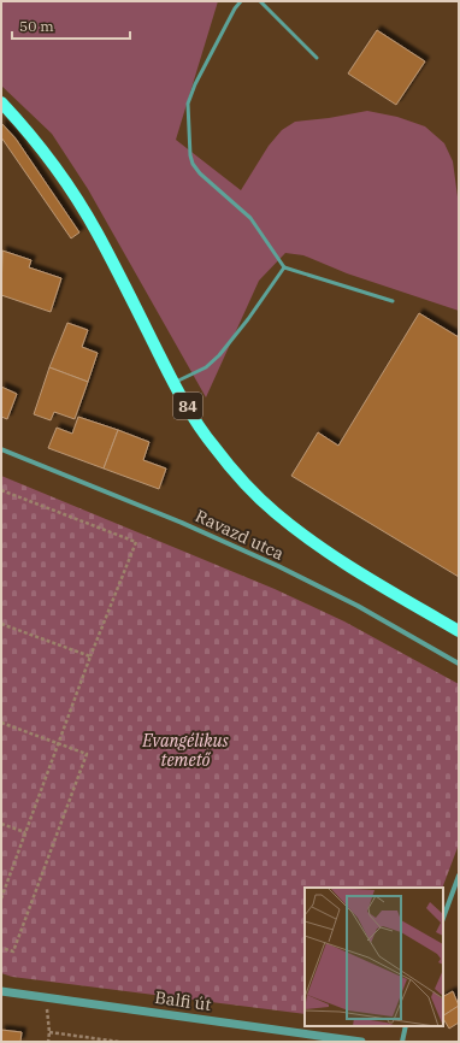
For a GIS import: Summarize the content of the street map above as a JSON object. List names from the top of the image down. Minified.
{"streets":{"main road":["84"],"street":["Ravazd utca","Balfi út"]},"parks":["Evangélikus temető"],"scale_bar":"50 m"}
